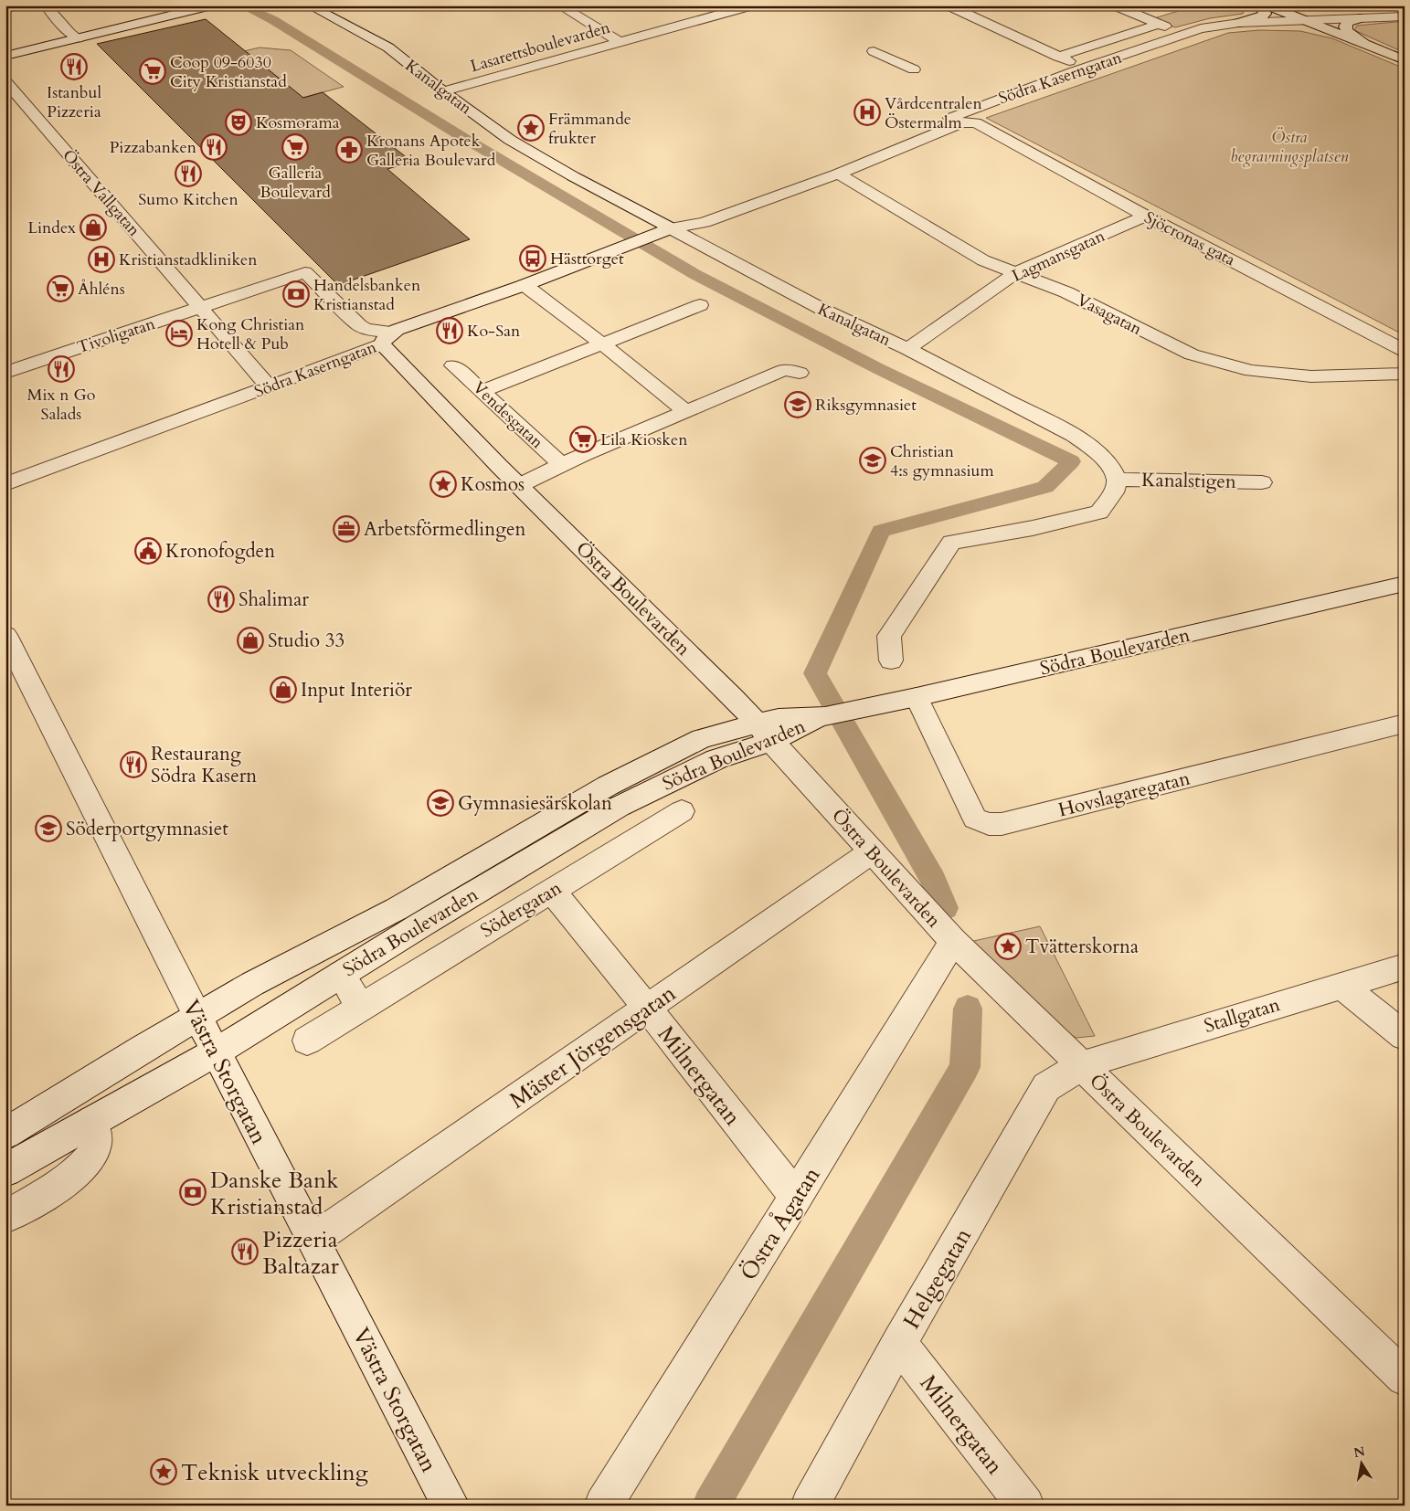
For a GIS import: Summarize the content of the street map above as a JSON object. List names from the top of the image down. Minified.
{"streets":{"street":["Lasarettsboulevarden","Södra Kaserngatan","Kanalgatan","Östra Vallgatan","Sjöcronas gata","Lagmansgatan","Vasagatan","Tivoligatan","Vendesgatan","Kanalstigen","Östra Boulevarden","Södra Boulevarden","Hovslagaregatan","Södergatan","Stallgatan","Mäster Jörgensgatan","Västra Storgatan","Milnergatan","Östra Ågatan","Helgegatan"]},"crossings":[["Lasarettsboulevarden","Kanalgatan"],["Södra Kaserngatan","Kanalgatan"],["Södra Kaserngatan","Östra Vallgatan"],["Södra Kaserngatan","Sjöcronas gata"],["Södra Kaserngatan","Vasagatan"],["Södra Kaserngatan","Tivoligatan"],["Södra Kaserngatan","Östra Boulevarden"],["Kanalgatan","Lagmansgatan"],["Kanalgatan","Kanalstigen"],["Östra Vallgatan","Tivoligatan"],["Sjöcronas gata","Lagmansgatan"],["Lagmansgatan","Vasagatan"],["Tivoligatan","Östra Boulevarden"],["Vendesgatan","Östra Boulevarden"],["Östra Boulevarden","Södra Boulevarden"],["Östra Boulevarden","Stallgatan"],["Östra Boulevarden","Mäster Jörgensgatan"],["Östra Boulevarden","Östra Ågatan"],["Östra Boulevarden","Helgegatan"],["Södra Boulevarden","Hovslagaregatan"],["Södra Boulevarden","Västra Storgatan"],["Södergatan","Milnergatan"],["Stallgatan","Helgegatan"],["Mäster Jörgensgatan","Västra Storgatan"],["Mäster Jörgensgatan","Milnergatan"],["Milnergatan","Östra Ågatan"],["Milnergatan","Helgegatan"]],"parks":["Östra begravningsplatsen"],"places":{"restaurant":["Istanbul Pizzeria","Pizzabanken","Sumo Kitchen","Ko-San","Mix n Go Salads","Shalimar","Restaurang Södra Kasern","Pizzeria Baltazar"],"supermarket":["Coop 09-6030 City Kristianstad","Galleria Boulevard","Åhléns","Lila Kiosken"],"hospital":["Vårdcentralen Östermalm","Kristianstadkliniken"],"theatre":["Kosmorama"],"place":["Främmande frukter","Kosmos","Tvätterskorna","Teknisk utveckling"],"pharmacy":["Kronans Apotek Galleria Boulevard"],"shop":["Lindex","Studio 33","Input Interiör"],"bus stop":["Hästtorget"],"bank":["Handelsbanken Kristianstad","Danske Bank Kristianstad"],"hotel":["Kong Christian Hotell & Pub"],"school or university":["Riksgymnasiet","Christian 4:s gymnasium","Gymnasiesärskolan","Söderportgymnasiet"],"office":["Arbetsförmedlingen"],"public building":["Kronofogden"]},"north":"top"}
